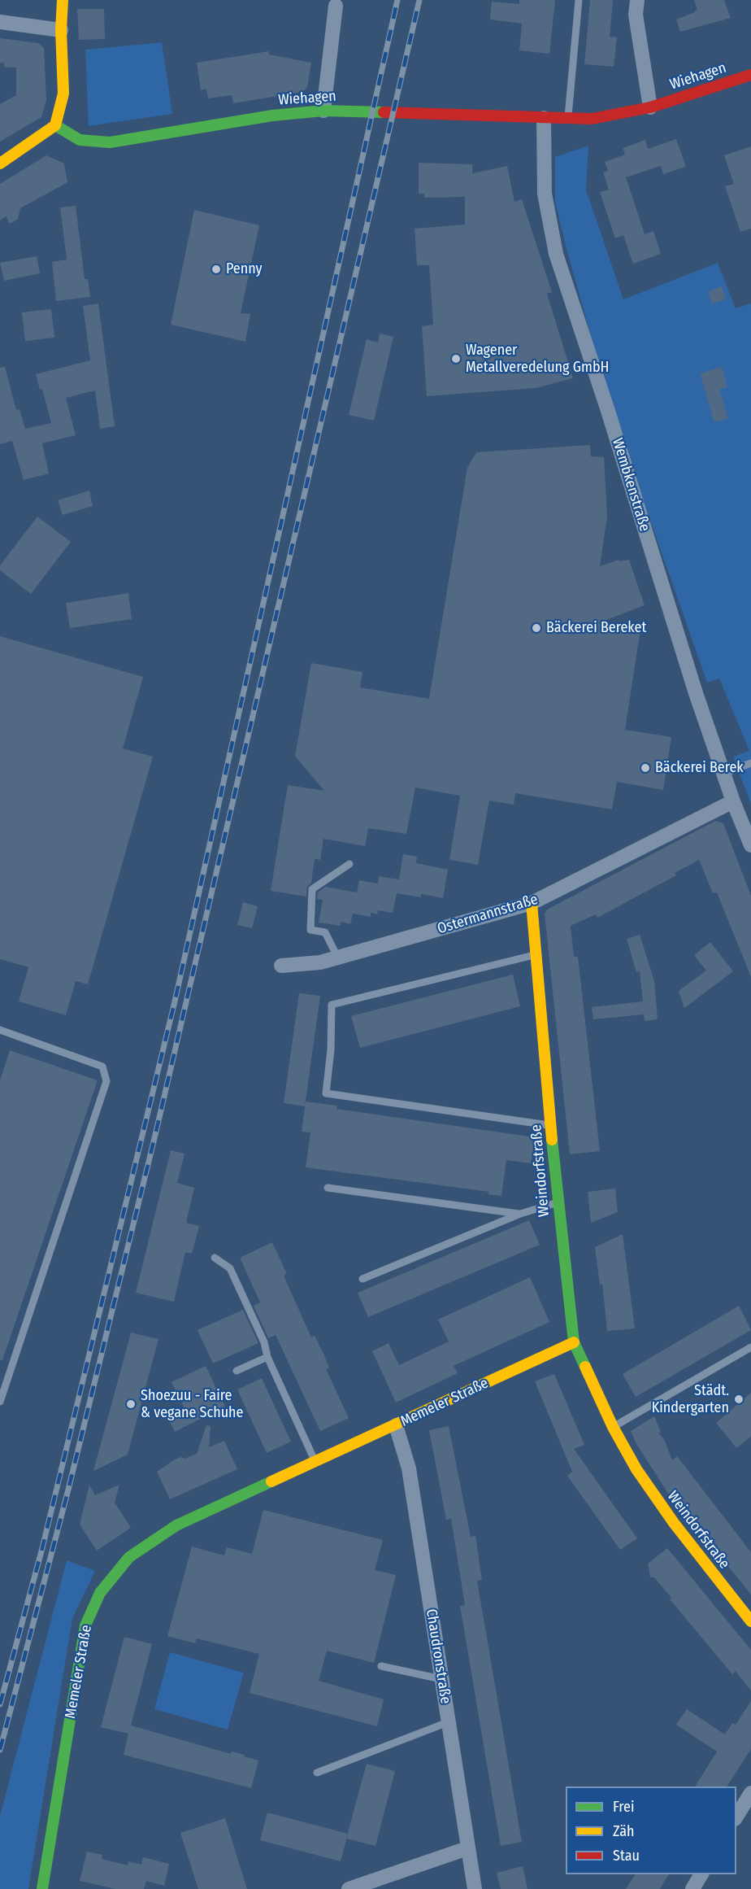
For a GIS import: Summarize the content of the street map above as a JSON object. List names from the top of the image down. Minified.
{"streets":{"street":["Wiehagen","Wembkenstraße","Ostermannstraße","Weindorfstraße","Memeler Straße","Chaudronstraße"]},"crossings":[["Wiehagen","Wembkenstraße"],["Wembkenstraße","Ostermannstraße"],["Ostermannstraße","Weindorfstraße"],["Weindorfstraße","Memeler Straße"],["Memeler Straße","Chaudronstraße"]],"places":["Penny","Wagener Metallveredelung GmbH","Bäckerei Bereket","Bäckerei Berek","Städt. Kindergarten","Shoezuu - Faire & vegane Schuhe"],"legend":["Frei","Zäh","Stau"]}
